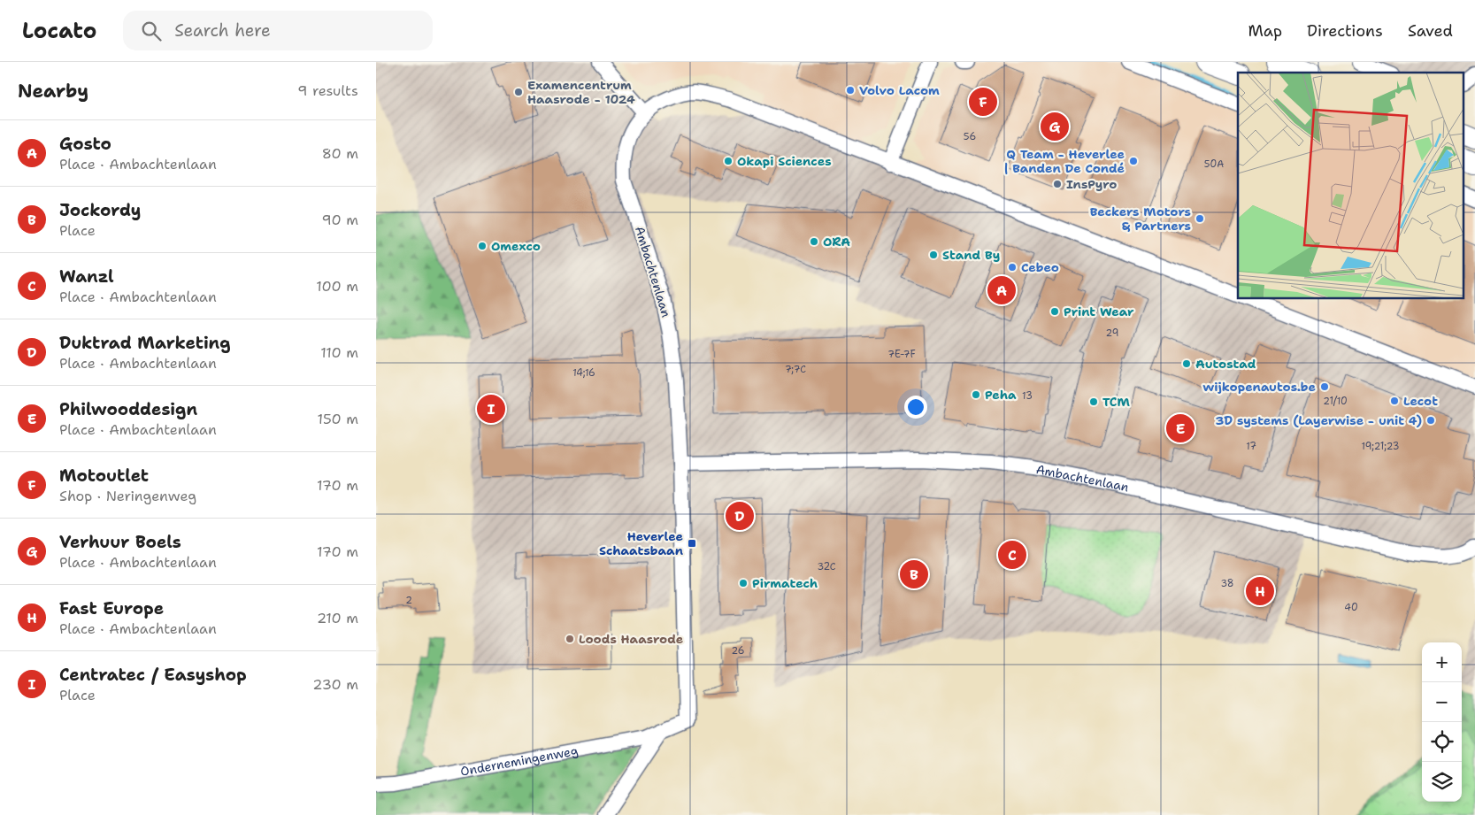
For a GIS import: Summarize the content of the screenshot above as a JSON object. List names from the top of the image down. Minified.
{"streets":{"street":["Ambachtenlaan","Ondernemingenweg"]},"crossings":[["Ambachtenlaan","Ondernemingenweg"]],"places":{"other":["Volvo Lacom","Examencentrum Haasrode - 1024","Okapi Sciences","Q Team - Heverlee | Banden De Condé","InsPyro","Beckers Motors & Partners","ORA","Omexco","Stand By","Cebeo","Print Wear","Autostad","wijkopenautos.be","Peha","Lecot","TCM","3D systems (Layerwise - unit 4)","Pirmatech","Loods Haasrode"],"transit":["Heverlee Schaatsbaan"]},"house_numbers":["56","50A","29","7E-7F","7;7C","14;16","13","21/10","17","19;21;23","32C","38","2","40","26"],"page":{"header":"Locato","search":"Search here","nav":["Map","Directions","Saved"],"heading":["Nearby","9 results"],"pins":["F","G","A","I","E","D","C","B","H"],"list":[{"mark":"A","name":"Gosto","note":"Place · Ambachtenlaan","value":"80 m"},{"mark":"B","name":"Jockordy","note":"Place","value":"90 m"},{"mark":"C","name":"Wanzl","note":"Place · Ambachtenlaan","value":"100 m"},{"mark":"D","name":"Duktrad Marketing","note":"Place · Ambachtenlaan","value":"110 m"},{"mark":"E","name":"Philwooddesign","note":"Place · Ambachtenlaan","value":"150 m"},{"mark":"F","name":"Motoutlet","note":"Shop · Neringenweg","value":"170 m"},{"mark":"G","name":"Verhuur Boels","note":"Place · Ambachtenlaan","value":"170 m"},{"mark":"H","name":"Fast Europe","note":"Place · Ambachtenlaan","value":"210 m"},{"mark":"I","name":"Centratec / Easyshop","note":"Place","value":"230 m"}],"map_buttons":["+","−"]}}
